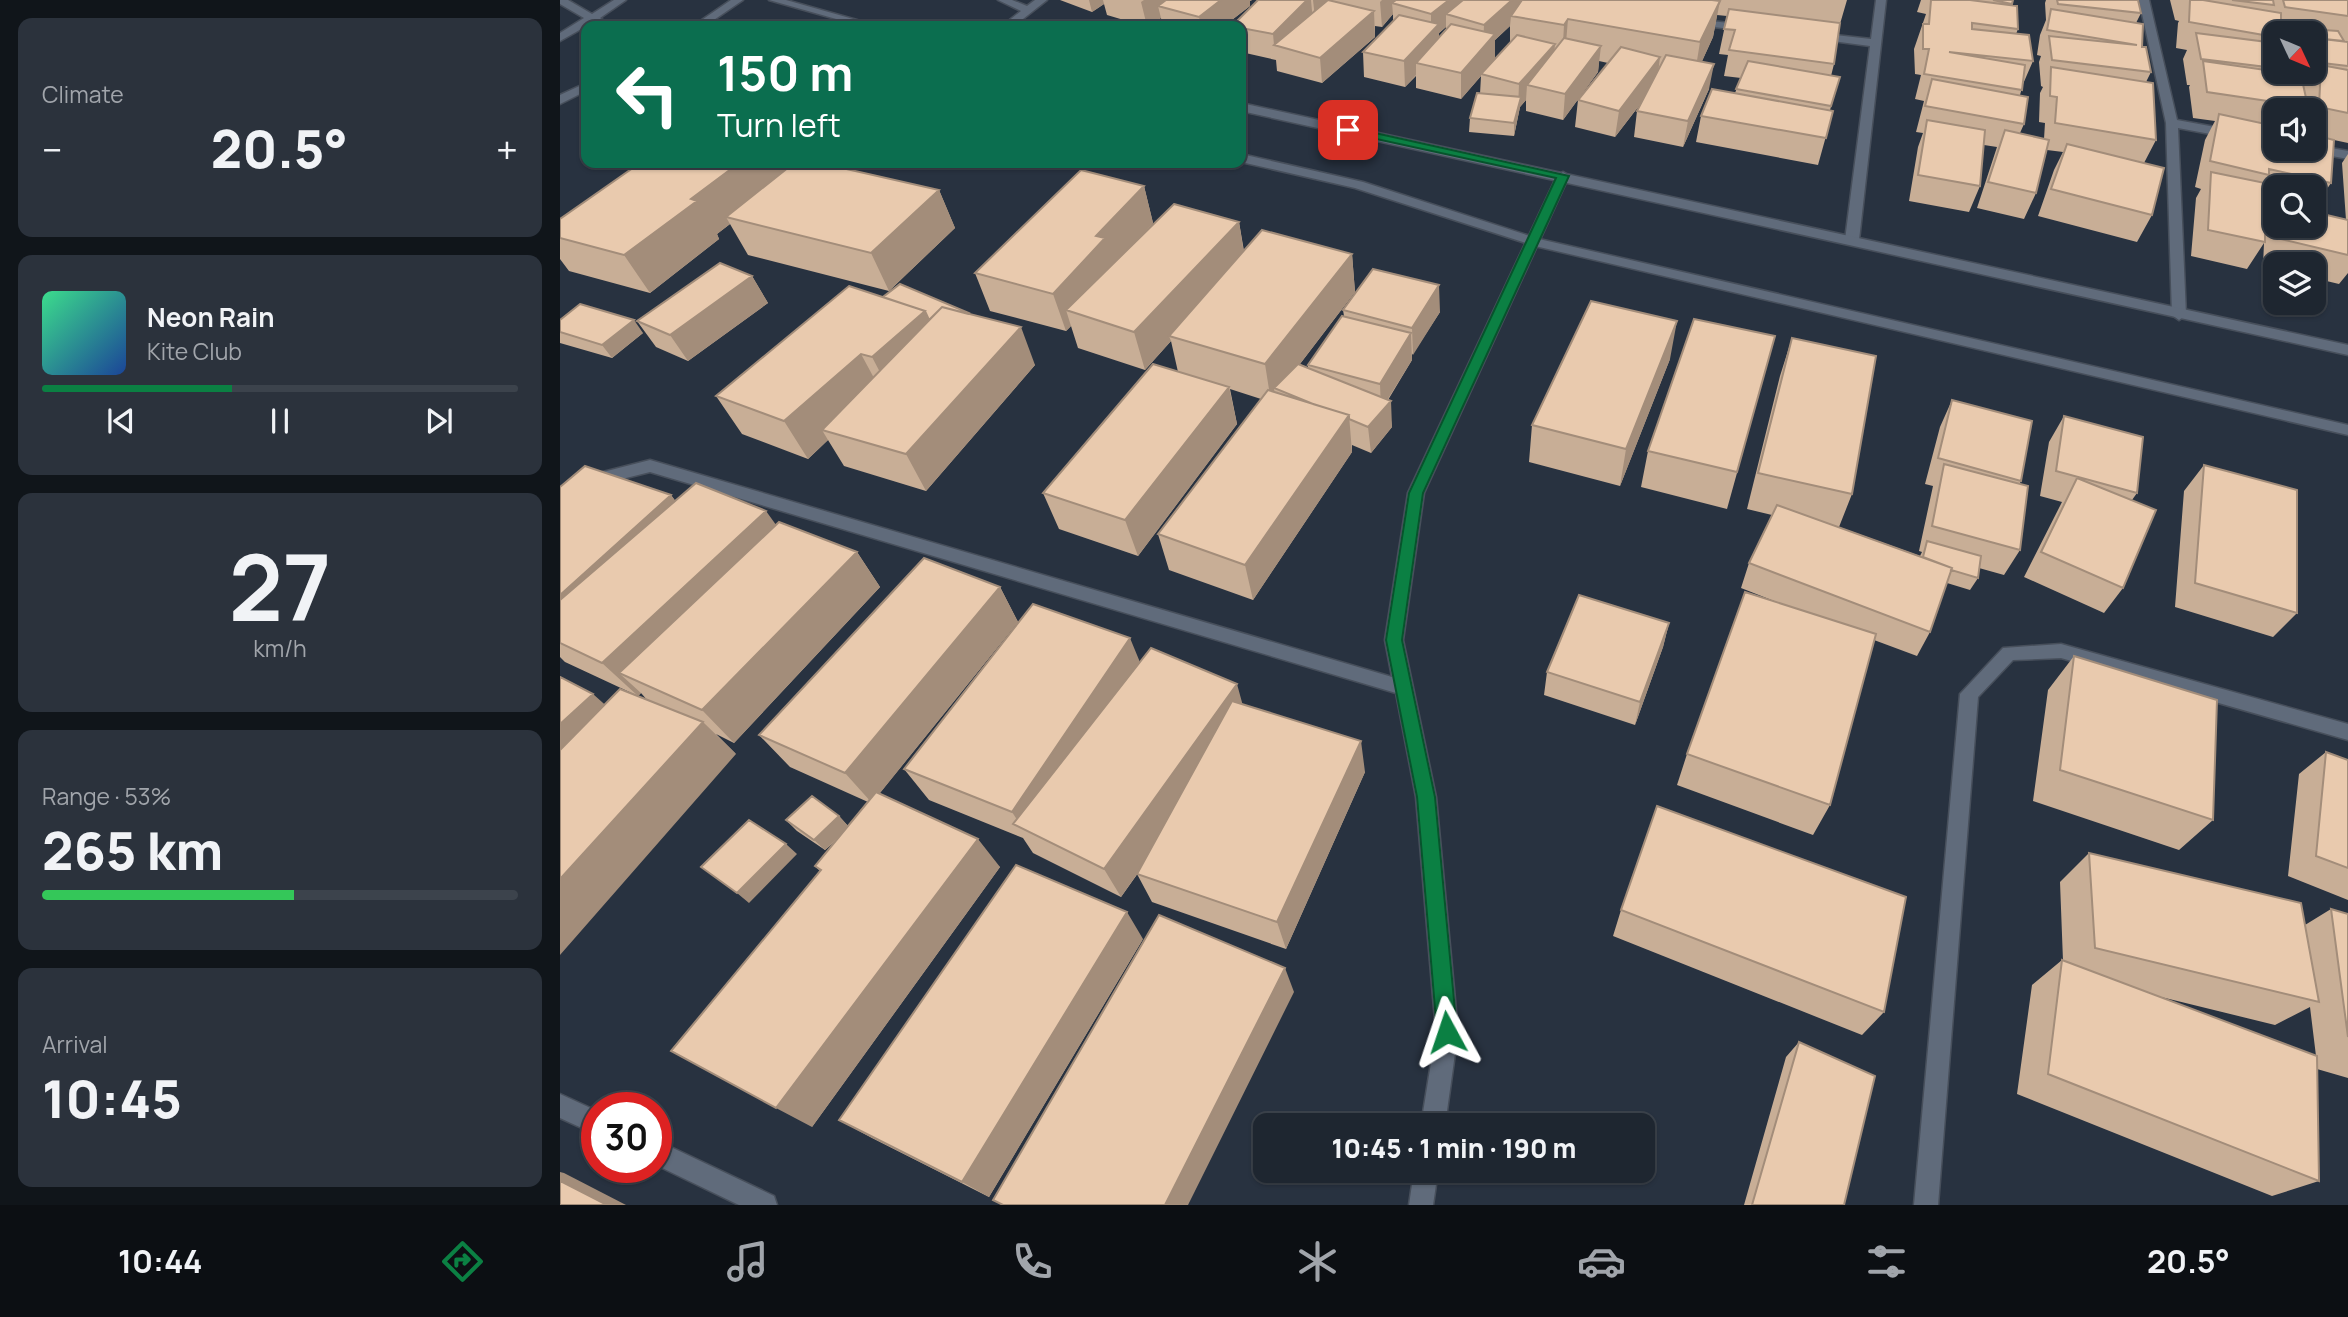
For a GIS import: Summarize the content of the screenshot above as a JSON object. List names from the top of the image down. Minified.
{"north":"bottom right","page":{"tile":["Climate",["27","km/h"],["Range · 53%","265 km"],["Arrival","10:45"]],"turn":["150 m","Turn left"],"heat":["−","20.5°","+"],"song":["Neon Rain","Kite Club"],"limit":"30","trip":"10:45 · 1 min · 190 m","tabs":["10:44","20.5°"]}}
